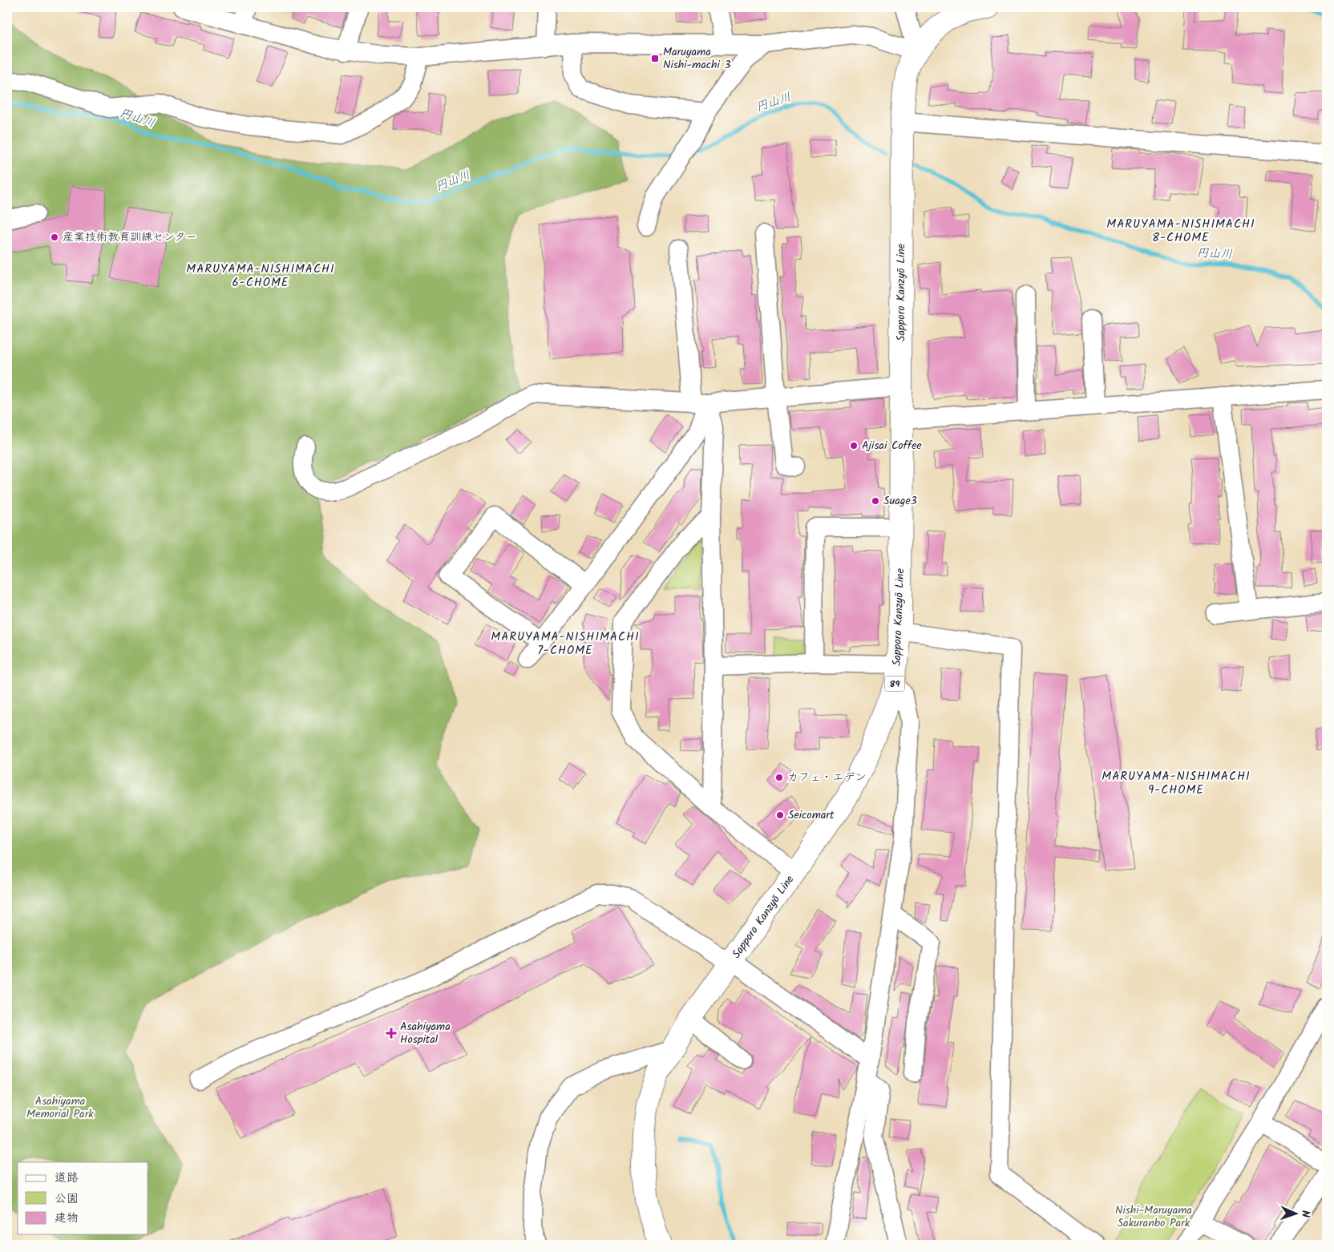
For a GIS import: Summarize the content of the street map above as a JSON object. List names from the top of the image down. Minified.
{"streets":{"main road":["Sapporo Kanzyō Line","89"]},"districts":["MARUYAMA-NISHIMACHI 8-CHOME","MARUYAMA-NISHIMACHI 6-CHOME","MARUYAMA-NISHIMACHI 7-CHOME","MARUYAMA-NISHIMACHI 9-CHOME"],"water":["円山川"],"parks":["Asahiyama Memorial Park","Nishi-Maruyama Sakuranbo Park"],"places":{"transit":["Maruyama Nishi-machi 3"],"other":["産業技術教育訓練センター","Ajisai Coffee","Suage3","カフェ・エデン","Seicomart"],"health":["Asahiyama Hospital"]},"legend":["道路","公園","建物"],"north":"right"}
